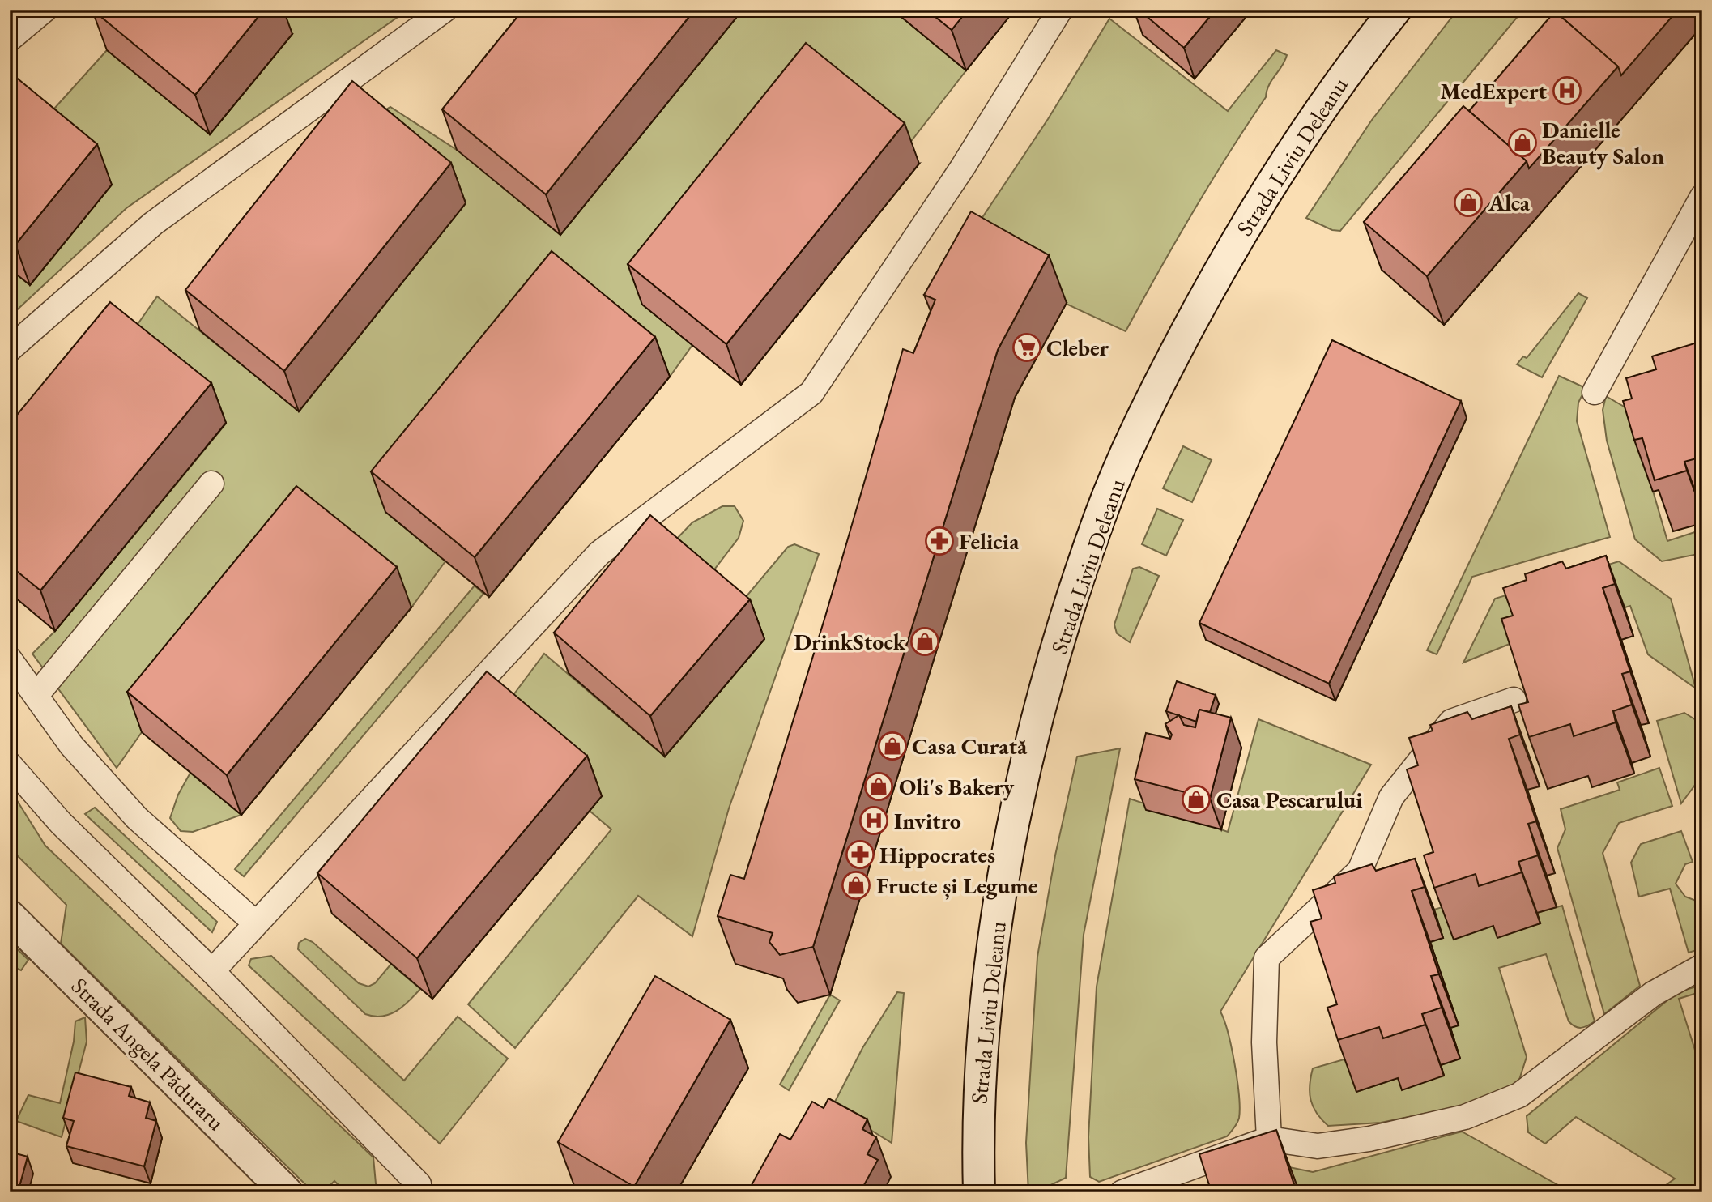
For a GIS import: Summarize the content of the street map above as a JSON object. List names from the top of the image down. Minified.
{"streets":{"main road":["Strada Liviu Deleanu","Strada Angela Păduraru"]},"places":{"hospital":["MedExpert","Invitro"],"shop":["Danielle Beauty Salon","Alca","DrinkStock","Casa Curată","Oli's Bakery","Casa Pescarului","Fructe și Legume"],"supermarket":["Cleber"],"pharmacy":["Felicia","Hippocrates"]}}
